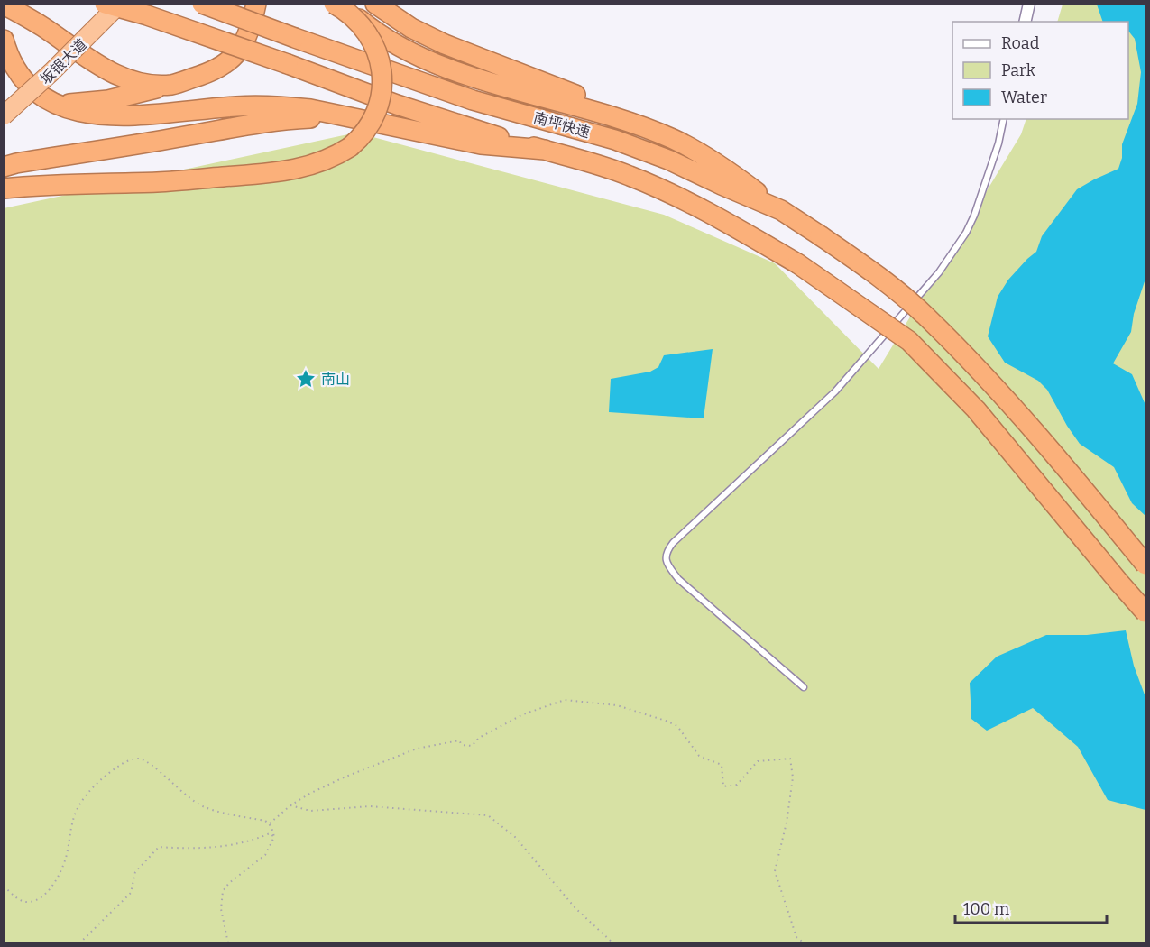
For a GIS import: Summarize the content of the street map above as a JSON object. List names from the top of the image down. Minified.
{"streets":{"highway":["南坪快速"],"main road":["坂银大道"]},"places":{"place":["南山"]},"legend":["Road","Park","Water"],"scale_bar":"100 m"}
